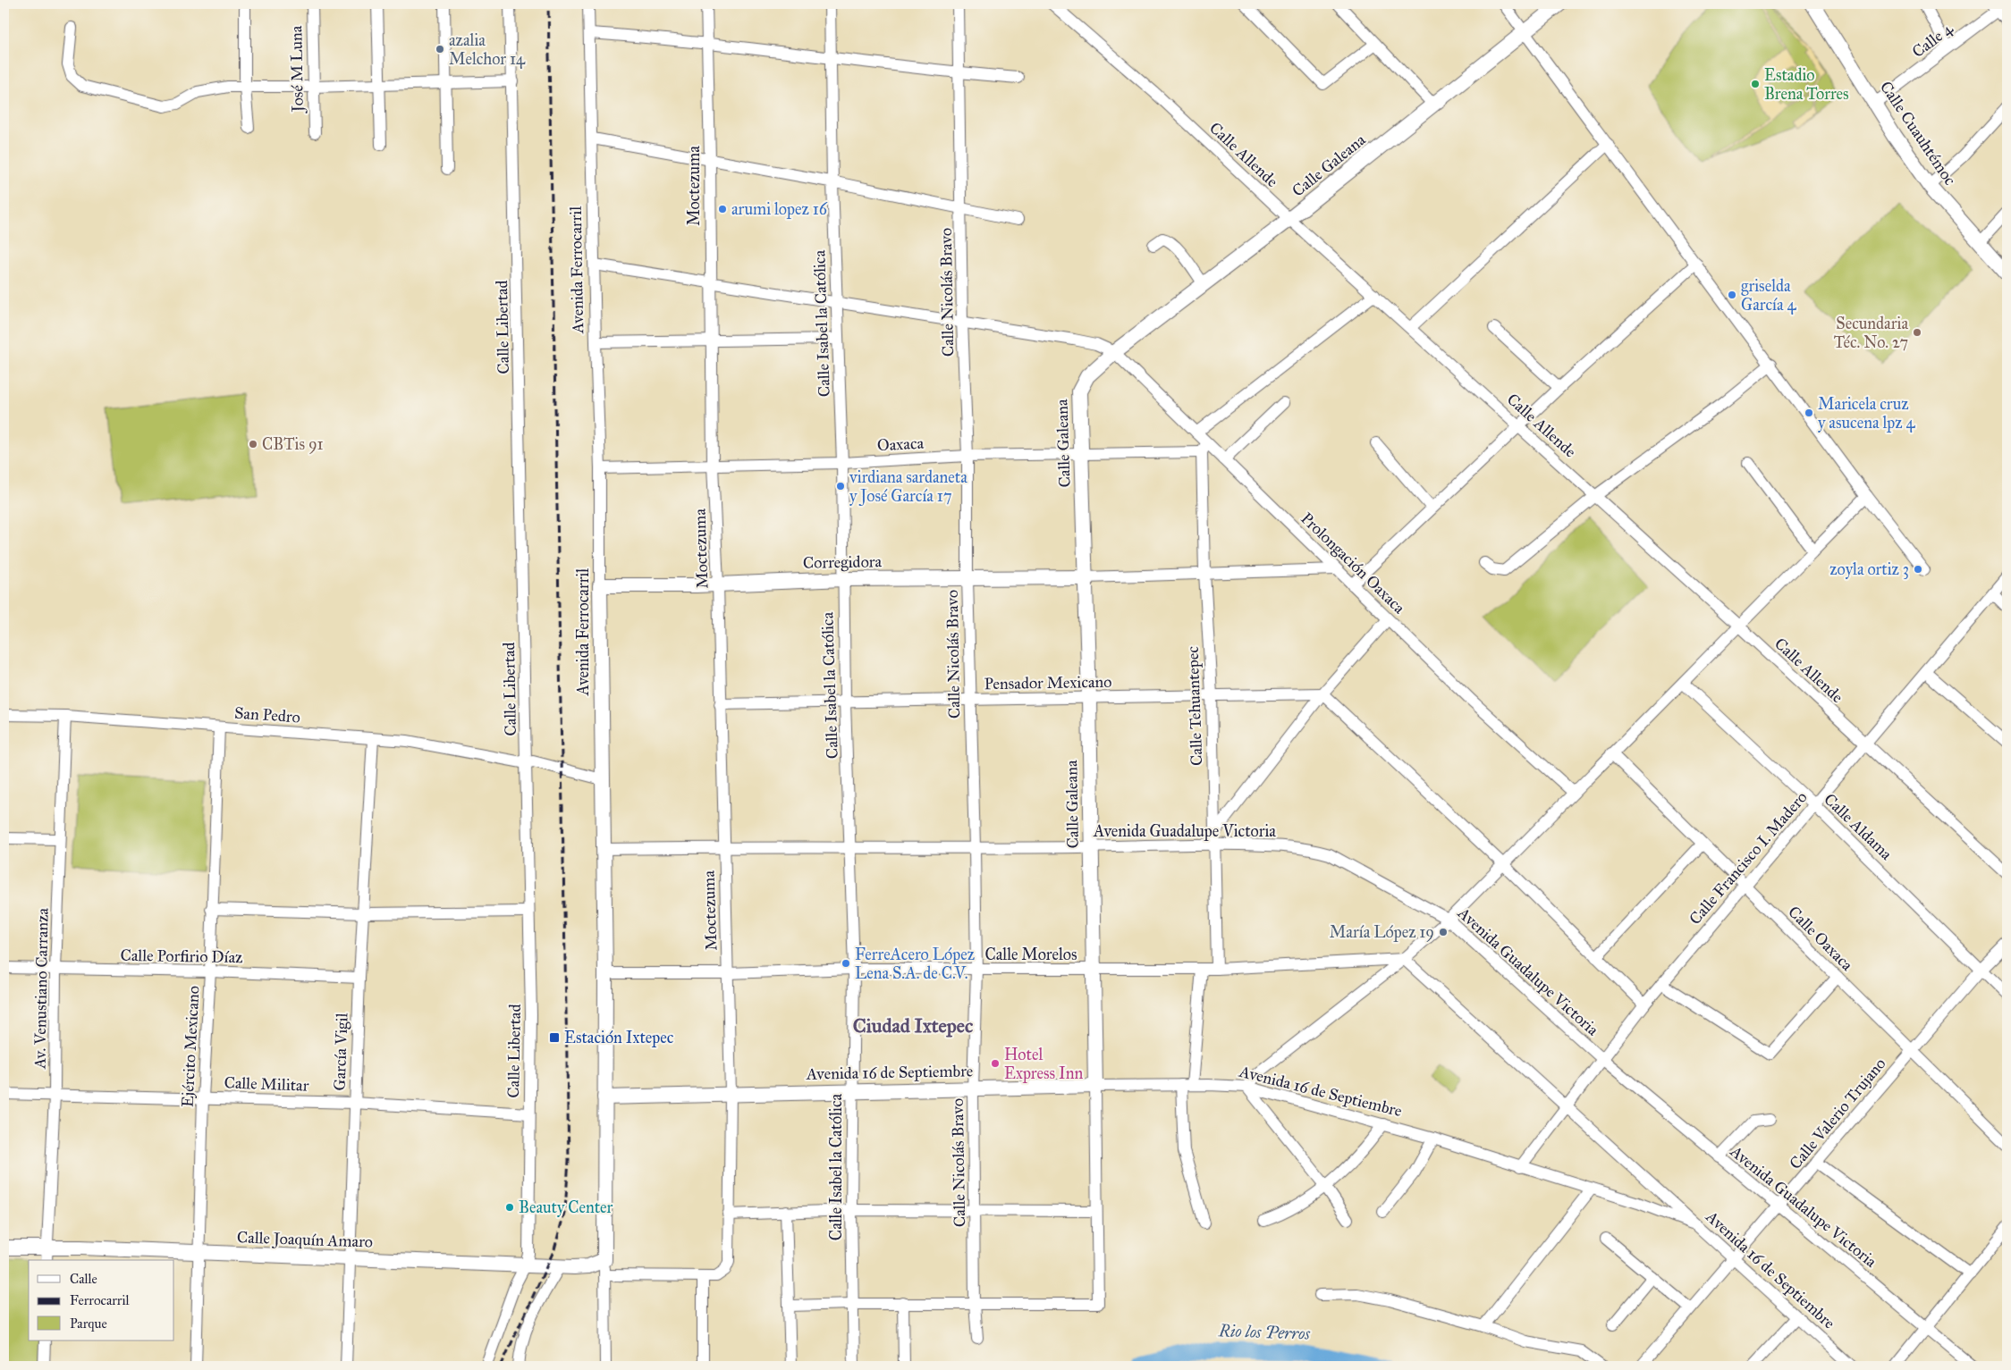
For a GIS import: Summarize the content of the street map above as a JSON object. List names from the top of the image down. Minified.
{"streets":{"main road":["Calle Cuauhtémoc","Calle Galeana","Avenida Ferrocarril","Corregidora","Avenida 16 de Septiembre","Calle Joaquín Amaro"],"street":["Calle 4","José M Luna","Calle Allende","Moctezuma","Calle Nicolás Bravo","Calle Isabel la Católica","Calle Libertad","Oaxaca","Prolongación Oaxaca","Pensador Mexicano","Calle Tehuantepec","San Pedro","Calle Aldama","Avenida Guadalupe Victoria","Calle Francisco I. Madero","Calle Oaxaca","Calle Morelos","Calle Porfirio Díaz","Av. Venustiano Carranza","Ejército Mexicano","García Vigil","Calle Militar","Calle Valerio Trujano"]},"crossings":[["Calle 4","Calle Cuauhtémoc"],["Calle Allende","Calle Galeana"],["Calle Allende","Calle Francisco I. Madero"],["Calle Galeana","Oaxaca"],["Calle Galeana","Corregidora"],["Calle Galeana","Prolongación Oaxaca"],["Calle Galeana","Pensador Mexicano"],["Calle Galeana","Avenida Guadalupe Victoria"],["Calle Galeana","Calle Morelos"],["Calle Galeana","Avenida 16 de Septiembre"],["Moctezuma","Oaxaca"],["Moctezuma","Corregidora"],["Moctezuma","Pensador Mexicano"],["Moctezuma","Avenida Guadalupe Victoria"],["Moctezuma","Calle Morelos"],["Moctezuma","Avenida 16 de Septiembre"],["Avenida Ferrocarril","Oaxaca"],["Avenida Ferrocarril","Corregidora"],["Avenida Ferrocarril","San Pedro"],["Avenida Ferrocarril","Avenida Guadalupe Victoria"],["Avenida Ferrocarril","Calle Morelos"],["Avenida Ferrocarril","Avenida 16 de Septiembre"],["Avenida Ferrocarril","Calle Joaquín Amaro"],["Calle Nicolás Bravo","Oaxaca"],["Calle Nicolás Bravo","Corregidora"],["Calle Nicolás Bravo","Pensador Mexicano"],["Calle Nicolás Bravo","Avenida Guadalupe Victoria"],["Calle Nicolás Bravo","Calle Morelos"],["Calle Nicolás Bravo","Avenida 16 de Septiembre"],["Calle Isabel la Católica","Oaxaca"],["Calle Isabel la Católica","Corregidora"],["Calle Isabel la Católica","Pensador Mexicano"],["Calle Isabel la Católica","Avenida Guadalupe Victoria"],["Calle Isabel la Católica","Calle Morelos"],["Calle Isabel la Católica","Avenida 16 de Septiembre"],["Calle Libertad","San Pedro"],["Calle Libertad","Calle Militar"],["Calle Libertad","Calle Joaquín Amaro"],["Oaxaca","Prolongación Oaxaca"],["Oaxaca","Calle Tehuantepec"],["Prolongación Oaxaca","Calle Tehuantepec"],["Pensador Mexicano","Calle Tehuantepec"],["Calle Tehuantepec","Avenida Guadalupe Victoria"],["Calle Tehuantepec","Calle Morelos"],["San Pedro","Av. Venustiano Carranza"],["San Pedro","Ejército Mexicano"],["San Pedro","García Vigil"],["Calle Aldama","Calle Francisco I. Madero"],["Calle Aldama","Calle Valerio Trujano"],["Avenida Guadalupe Victoria","Calle Francisco I. Madero"],["Avenida Guadalupe Victoria","Calle Valerio Trujano"],["Calle Francisco I. Madero","Calle Oaxaca"],["Calle Francisco I. Madero","Avenida 16 de Septiembre"],["Calle Oaxaca","Calle Valerio Trujano"],["Calle Porfirio Díaz","Av. Venustiano Carranza"],["Calle Porfirio Díaz","Ejército Mexicano"],["Calle Porfirio Díaz","García Vigil"],["Av. Venustiano Carranza","Calle Militar"],["Av. Venustiano Carranza","Calle Joaquín Amaro"],["Ejército Mexicano","Calle Militar"],["Ejército Mexicano","Calle Joaquín Amaro"],["García Vigil","Calle Militar"],["García Vigil","Calle Joaquín Amaro"],["Avenida 16 de Septiembre","Calle Valerio Trujano"]],"districts":["Ciudad Ixtepec"],"water":["Rio los Perros"],"places":{"other":["azalia Melchor 14","Estadio Brena Torres","arumi lopez 16","griselda García 4","Secundaria Téc. No. 27","Maricela cruz y asucena lpz 4","CBTis 91","virdiana sardaneta y José García 17","zoyla ortiz 3","María López 19","FerreAcero López Lena S.A. de C.V.","Hotel Express Inn","Beauty Center"],"transit":["Estación Ixtepec"]},"legend":["Calle","Ferrocarril","Parque"]}
